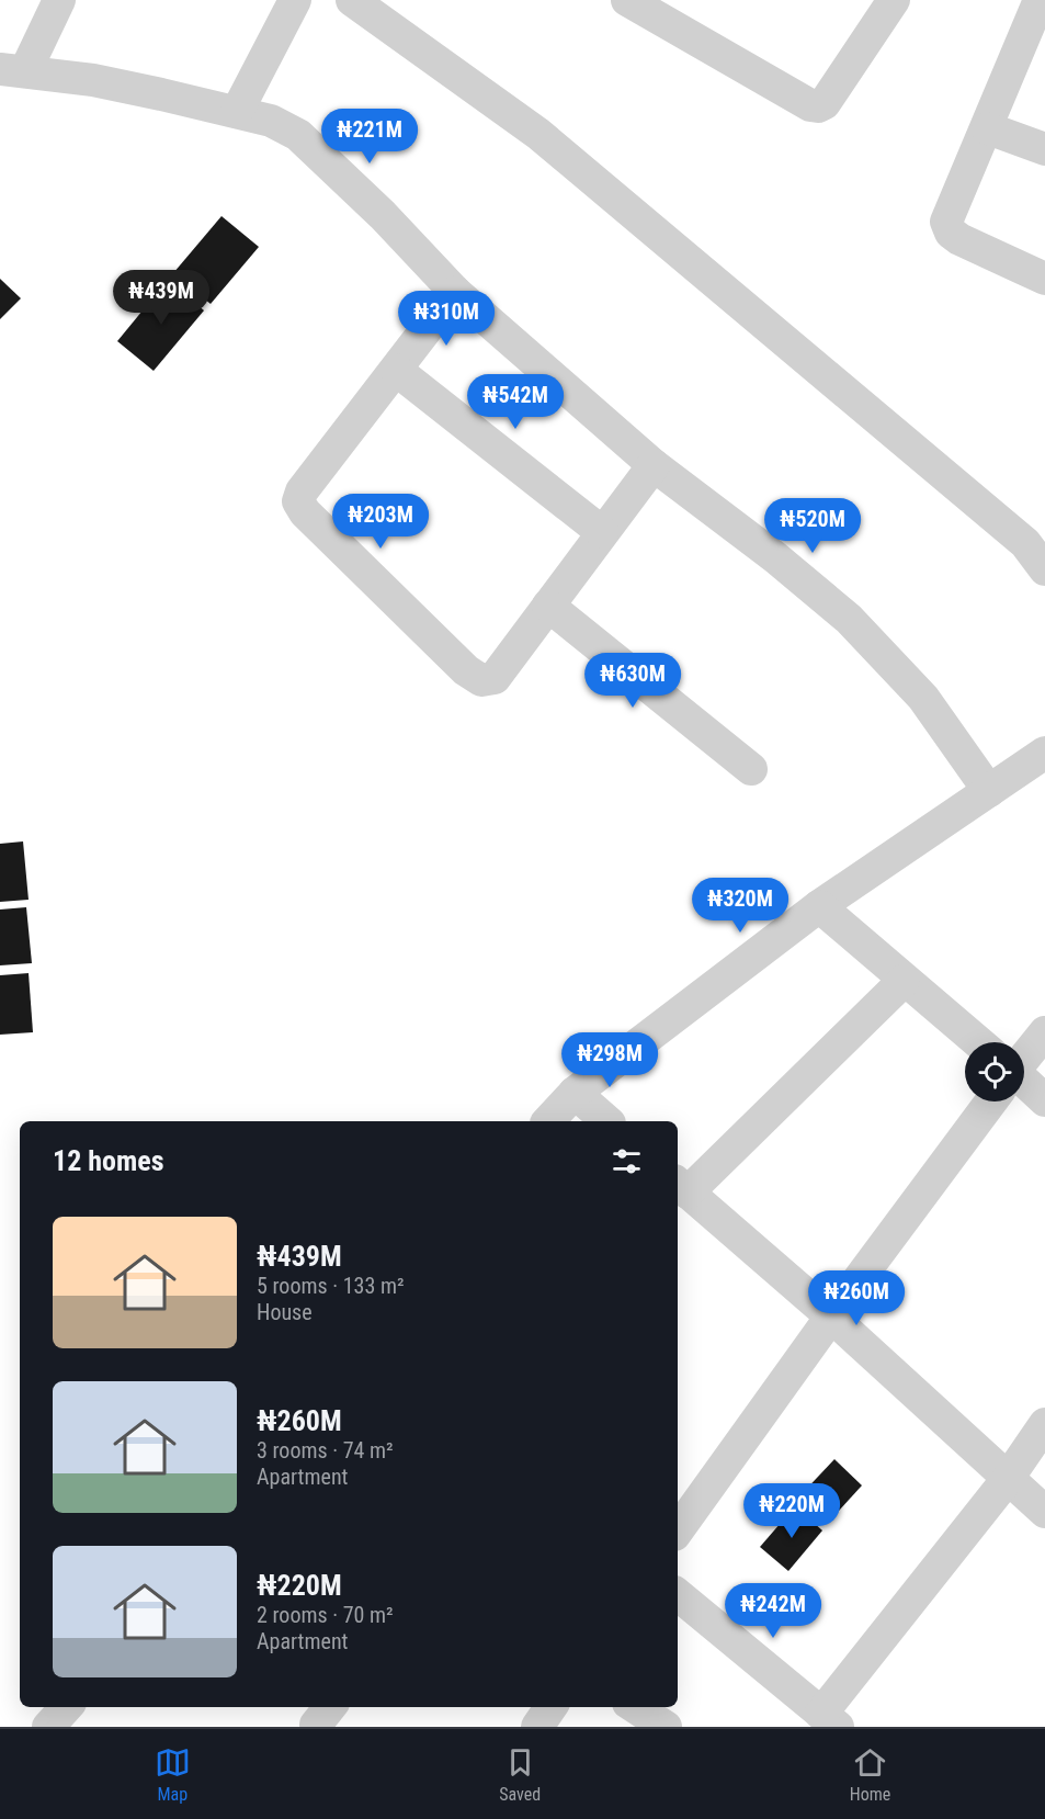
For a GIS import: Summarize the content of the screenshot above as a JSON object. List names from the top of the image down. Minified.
{"page":{"price":["₦221M","₦439M","₦310M","₦542M","₦203M","₦520M","₦630M","₦320M","₦298M","₦260M","₦220M","₦242M"],"heading":"12 homes","list":[{"name":"₦439M","note":"5 rooms · 133 m² · House"},{"name":"₦260M","note":"3 rooms · 74 m² · Apartment"},{"name":"₦220M","note":"2 rooms · 70 m² · Apartment"}],"tabs":["Map","Saved","Home"]}}
